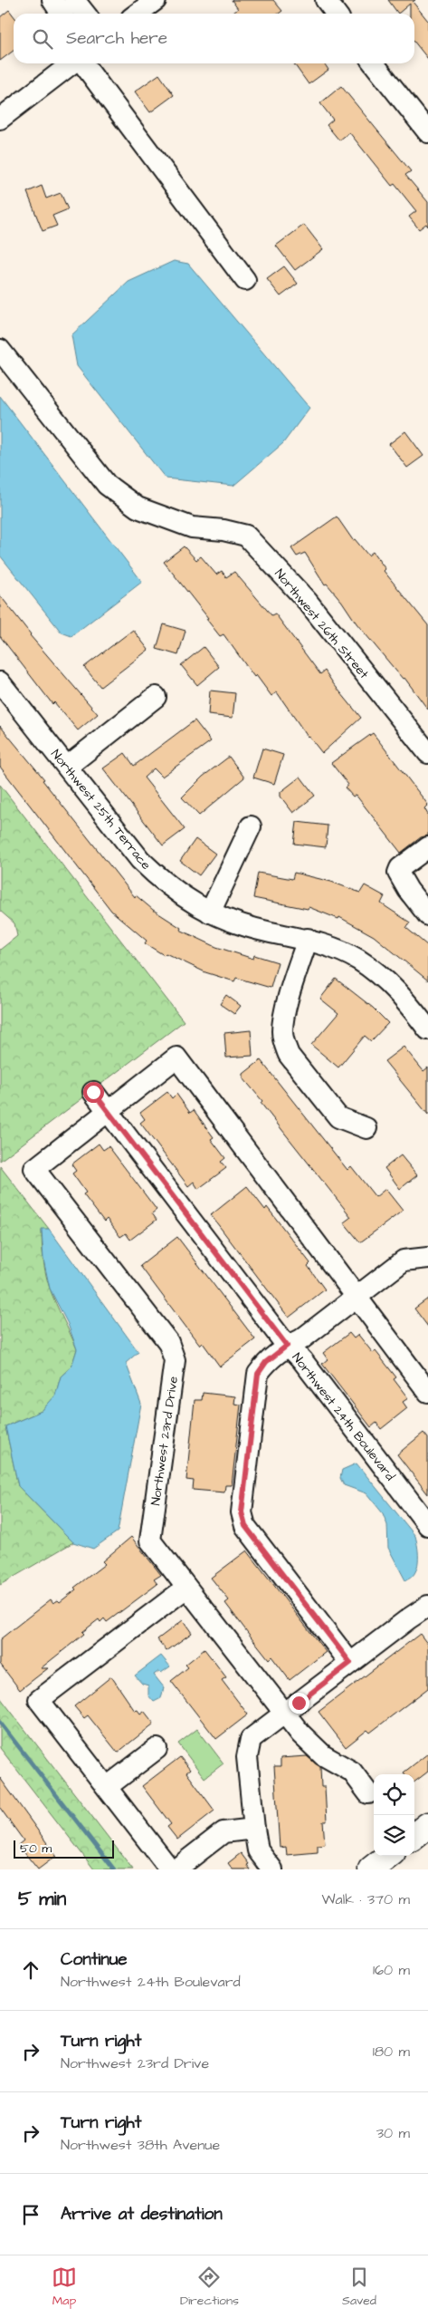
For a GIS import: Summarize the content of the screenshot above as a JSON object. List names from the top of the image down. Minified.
{"streets":{"street":["Northwest 26th Street","Northwest 25th Terrace","Northwest 24th Boulevard","Northwest 23rd Drive"]},"crossings":[["Northwest 24th Boulevard","Northwest 23rd Drive"]],"scale_bar":"50 m","page":{"search":"Search here","scale":"50 m","heading":["5 min","Walk · 370 m"],"list":[["Continue","Northwest 24th Boulevard","160 m"],["Turn right","Northwest 23rd Drive","180 m"],["Turn right","Northwest 38th Avenue","30 m"],"Arrive at destination"],"nav":["Map","Directions","Saved"]}}
